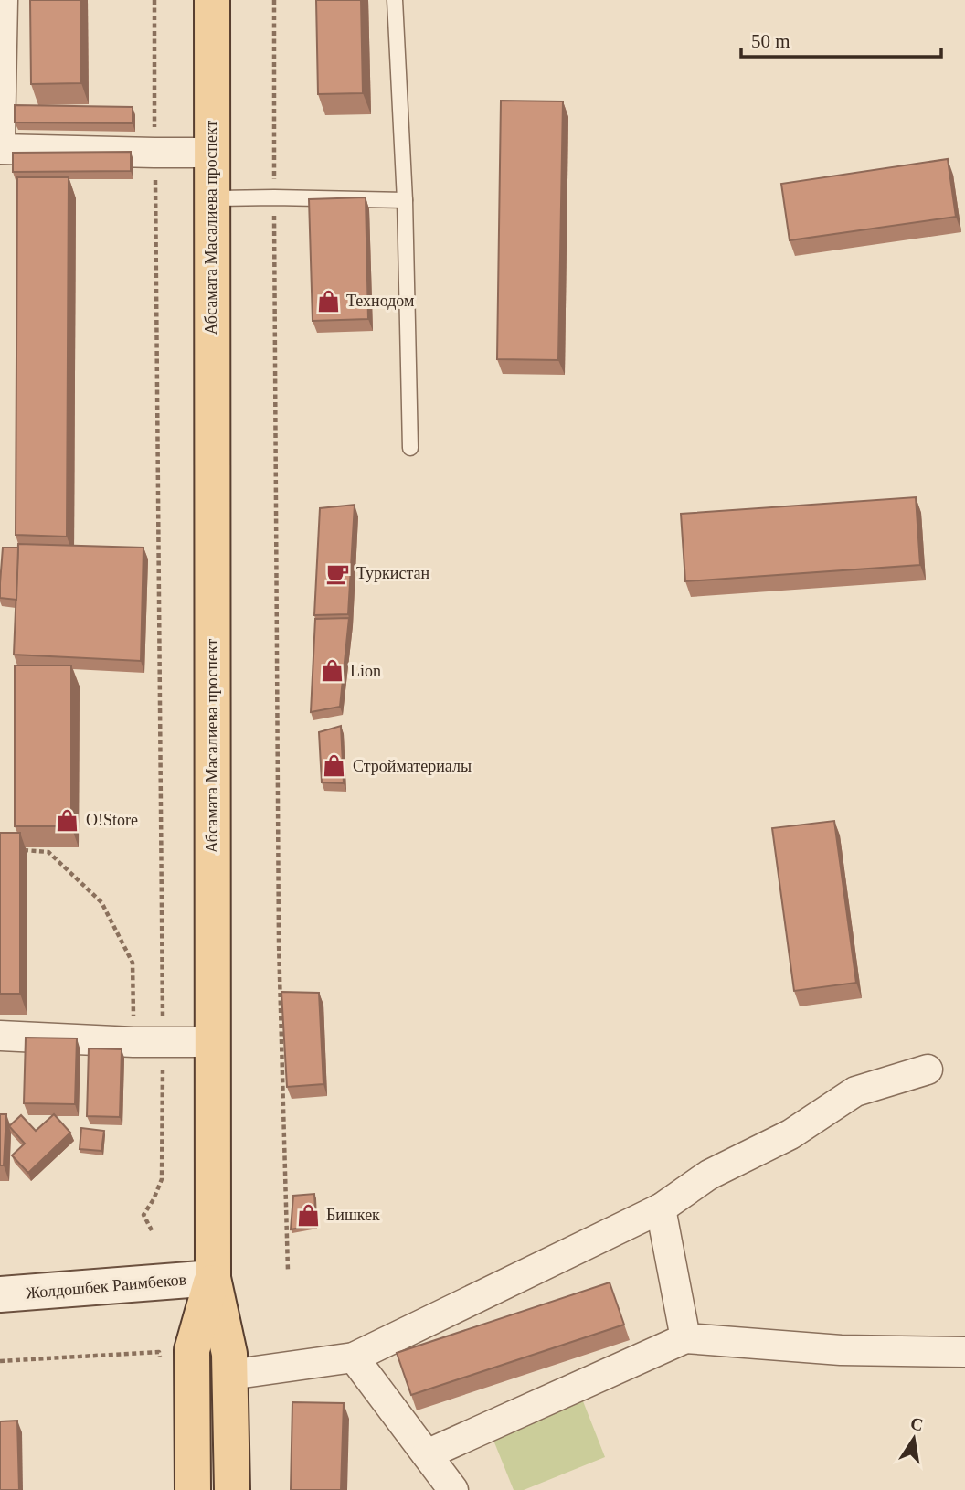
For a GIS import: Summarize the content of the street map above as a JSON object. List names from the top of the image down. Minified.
{"streets":{"main road":["Абсамата Масалиева проспект","Жолдошбек Раимбеков"]},"crossings":[["Абсамата Масалиева проспект","Жолдошбек Раимбеков"]],"places":{"shop":["Технодом","Lion","Стройматериалы","O!Store","Бишкек"],"cafe":["Туркистан"]},"scale_bar":"50 m","north":"top"}
